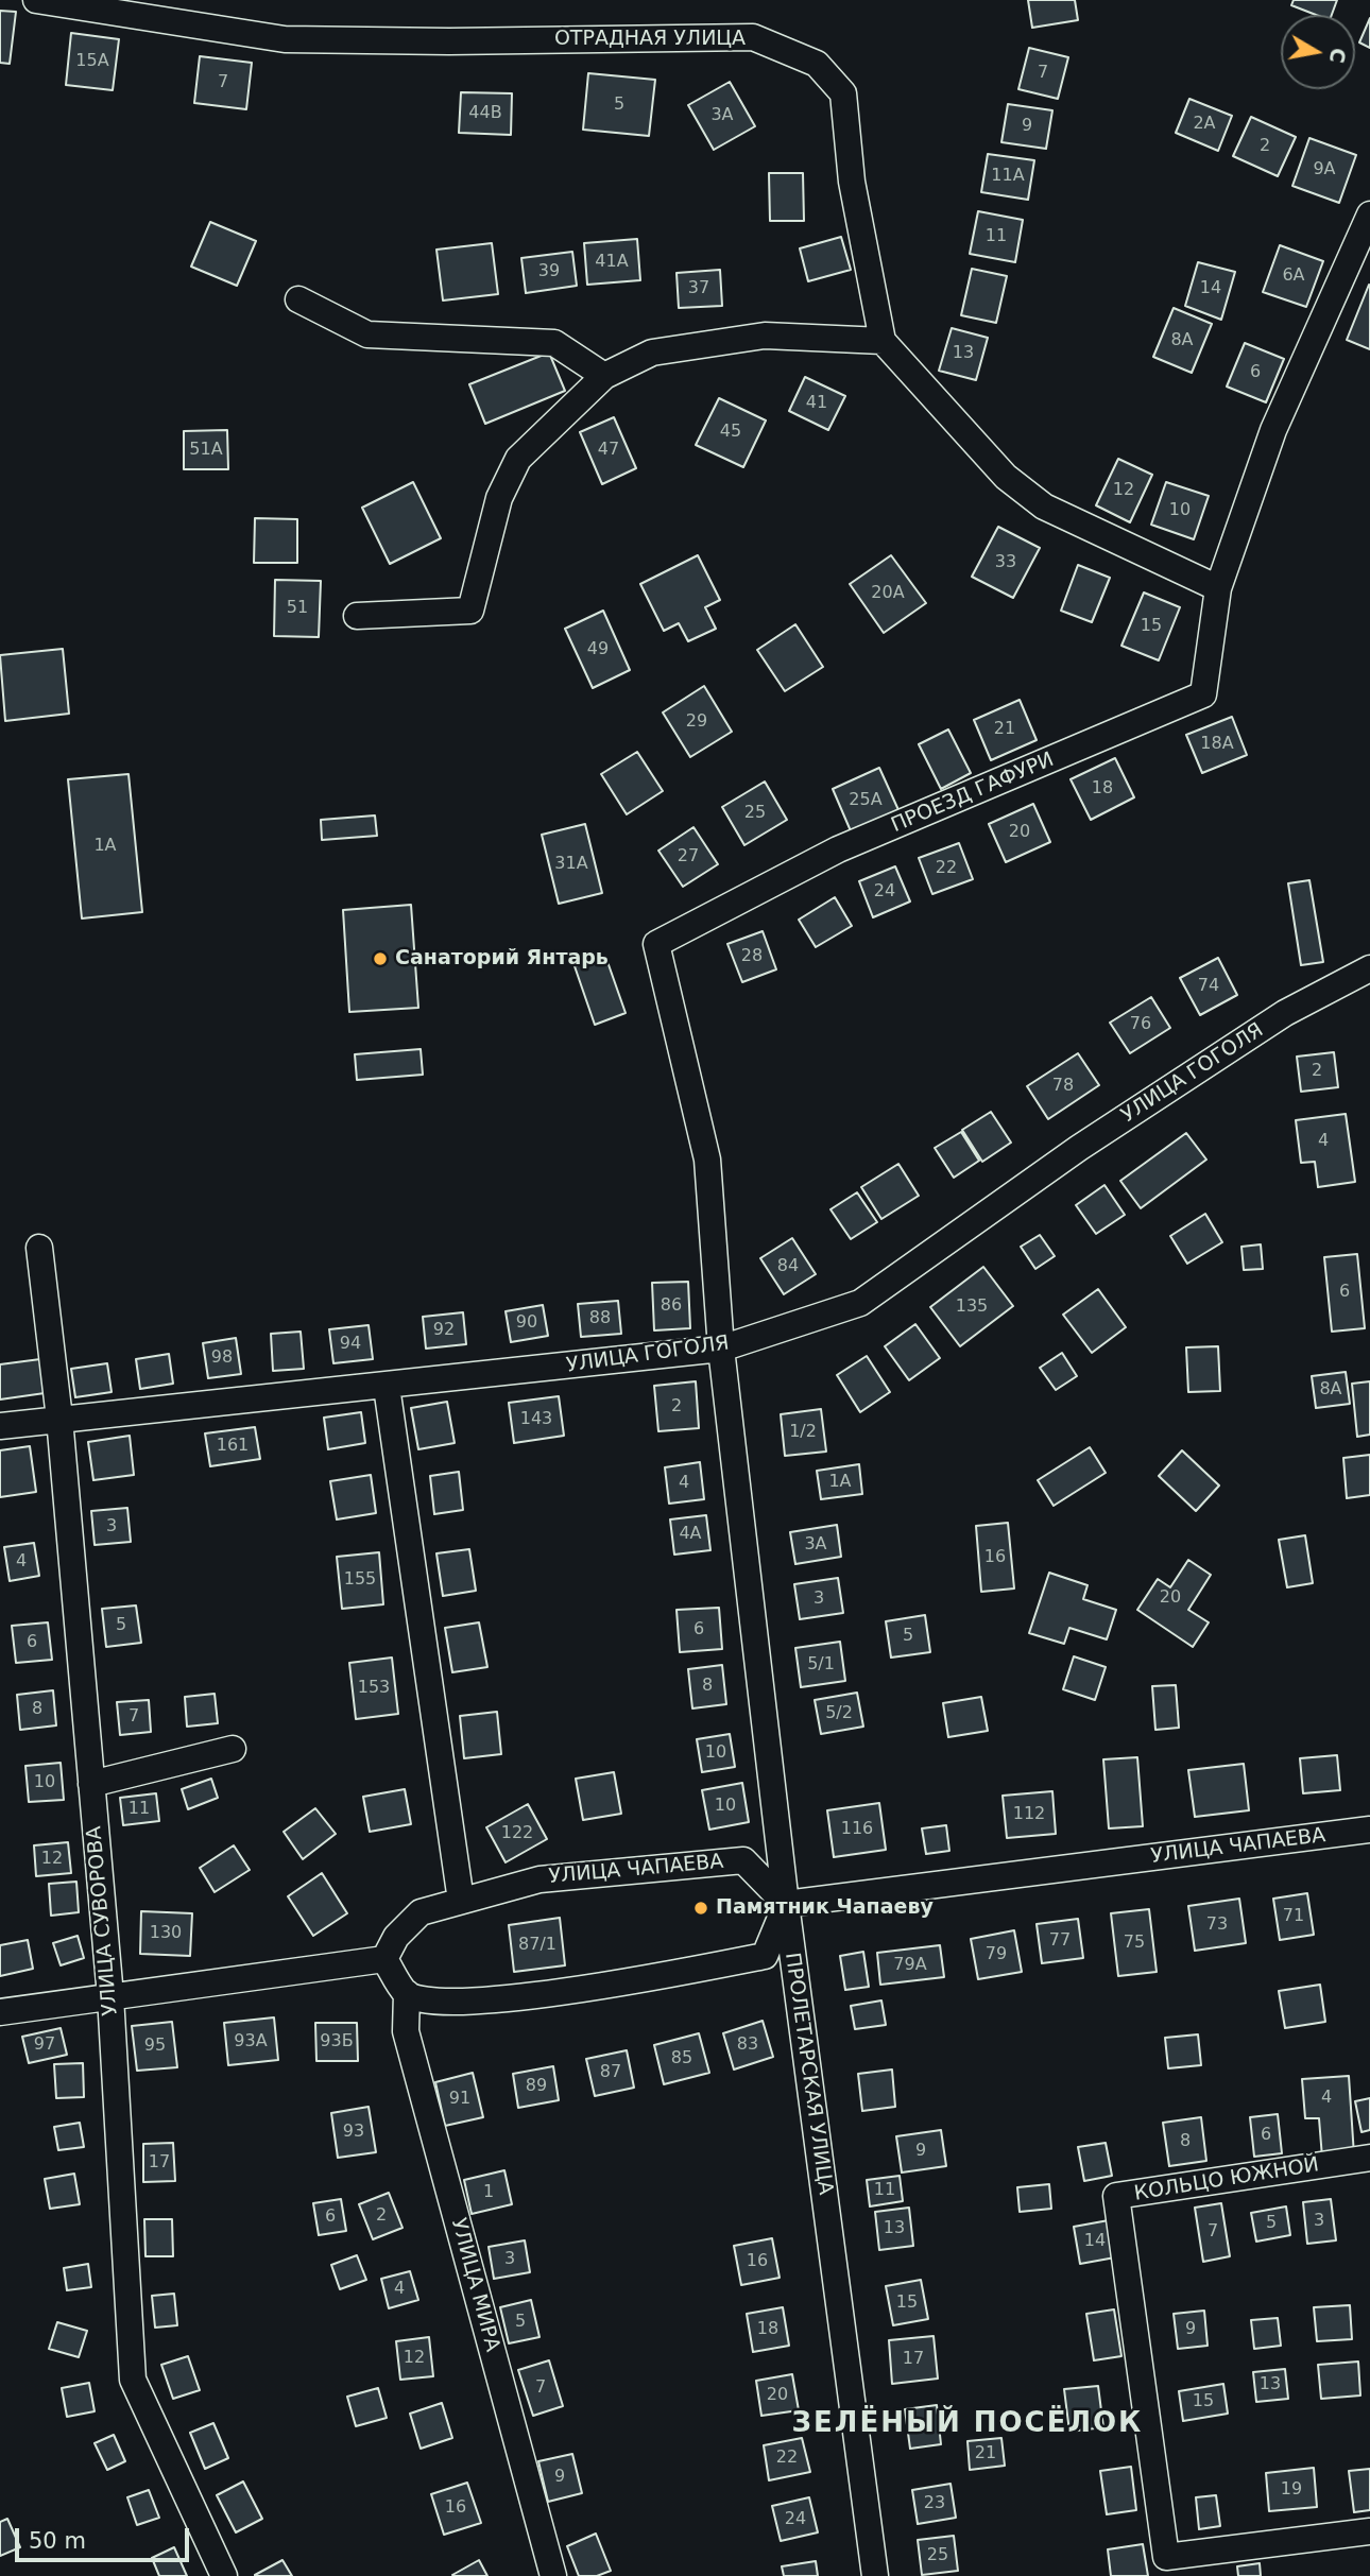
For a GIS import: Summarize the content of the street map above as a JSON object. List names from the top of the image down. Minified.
{"streets":{"street":["ОТРАДНАЯ УЛИЦА","ПРОЕЗД ГАФУРИ","УЛИЦА ГОГОЛЯ","УЛИЦА ЧАПАЕВА","УЛИЦА СУВОРОВА","ПРОЛЕТАРСКАЯ УЛИЦА","КОЛЬЦО ЮЖНОЙ","УЛИЦА МИРА"]},"crossings":[["ПРОЕЗД ГАФУРИ","УЛИЦА ГОГОЛЯ"],["ПРОЕЗД ГАФУРИ","ПРОЛЕТАРСКАЯ УЛИЦА"],["УЛИЦА ГОГОЛЯ","УЛИЦА СУВОРОВА"],["УЛИЦА ГОГОЛЯ","ПРОЛЕТАРСКАЯ УЛИЦА"],["УЛИЦА ЧАПАЕВА","ПРОЛЕТАРСКАЯ УЛИЦА"]],"districts":["ЗЕЛЁНЫЙ ПОСЁЛОК"],"places":["Санаторий Янтарь","Памятник Чапаеву"],"house_numbers":["15А","7","7","5","44В","3А","2А","9","2","9А","11А","11","41А","39","6А","37","14","8А","13","6","41","45","51А","47","12","10","33","20А","51","15","49","29","21","18А","18","25А","25","20","1А","27","31А","22","24","28","74","76","2","78","4","84","6","86","135","88","90","92","94","98","8А","2","143","1/2","161","1А","4","3","4А","3А","16","4","155","20","3","5","6","5","6","5/1","8","153","8","5/2","7","10","10","10","11","112","116","122","12","71","73","130","77","75","87/1","79","79А","93А","93Б","97","83","95","85","87","89","4","91","93","6","8","9","17","11","1","2","6","3","5","13","7","14","3","16","4","15","5","18","9","12","17","13","7","20","15","21","22","9","19","23","16","24","25"],"scale_bar":"50 m","north":"right"}
